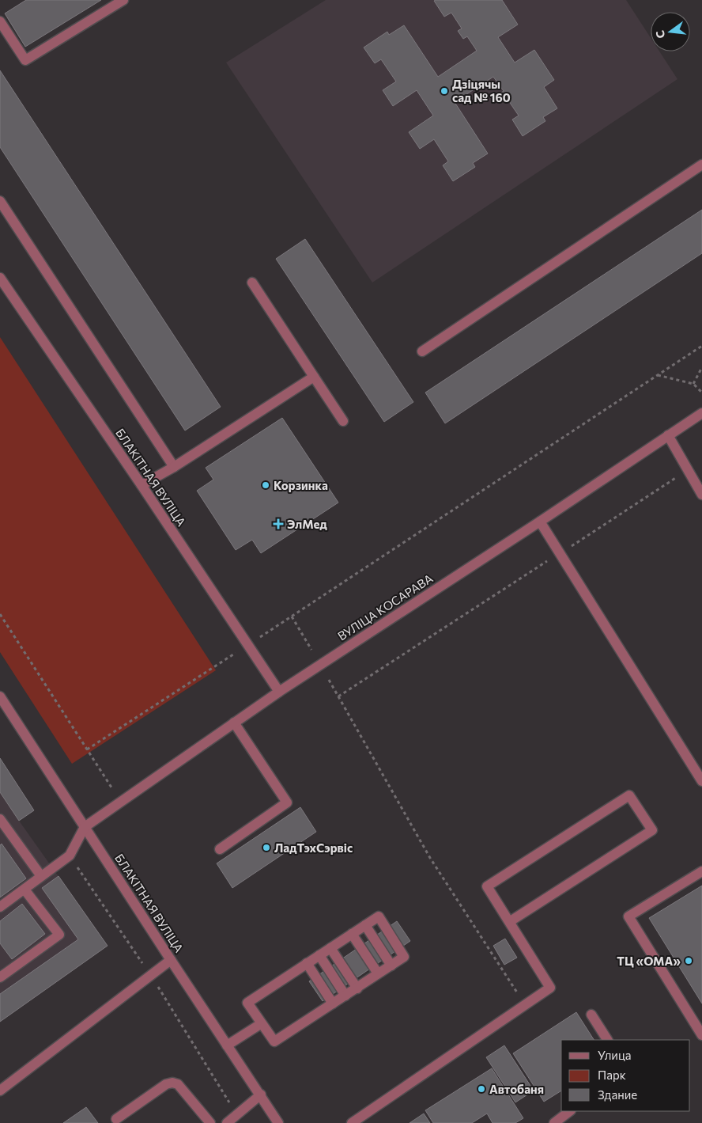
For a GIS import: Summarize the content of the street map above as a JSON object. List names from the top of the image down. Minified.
{"streets":{"street":["БЛАКІТНАЯ ВУЛІЦА","ВУЛІЦА КОСАРАВА"]},"crossings":[["БЛАКІТНАЯ ВУЛІЦА","ВУЛІЦА КОСАРАВА"]],"places":{"other":["Дзіцячы сад № 160","Корзинка","ЛадТэхСэрвіс","ТЦ «ОМА»","Автобаня"],"health":["ЭлМед"]},"legend":["Улица","Парк","Здание"],"north":"left"}
